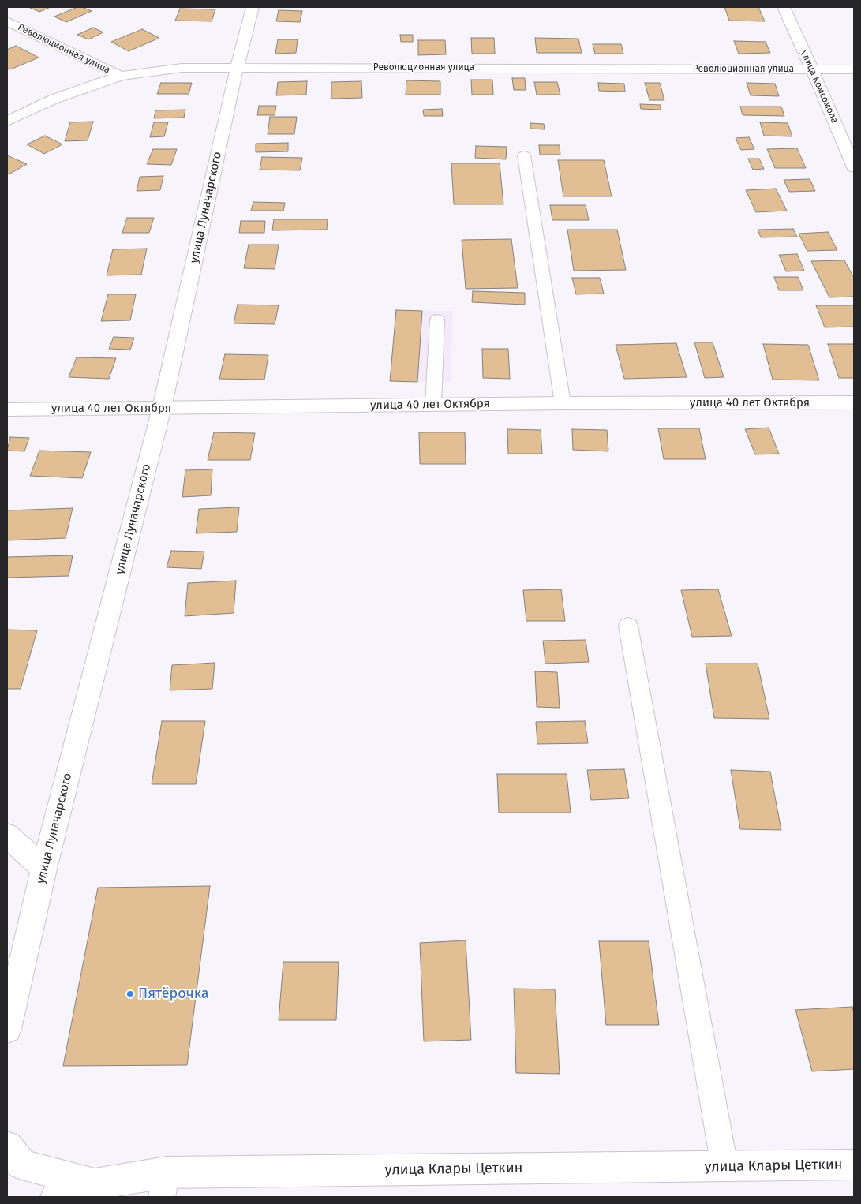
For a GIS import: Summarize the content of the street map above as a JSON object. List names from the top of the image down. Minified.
{"streets":{"street":["Революционная улица","улица Комсомола","улица Луначарского","улица 40 лет Октября","улица Клары Цеткин"]},"crossings":[["Революционная улица","улица Комсомола"],["Революционная улица","улица Луначарского"],["улица Луначарского","улица 40 лет Октября"]],"places":["Пятёрочка"]}
